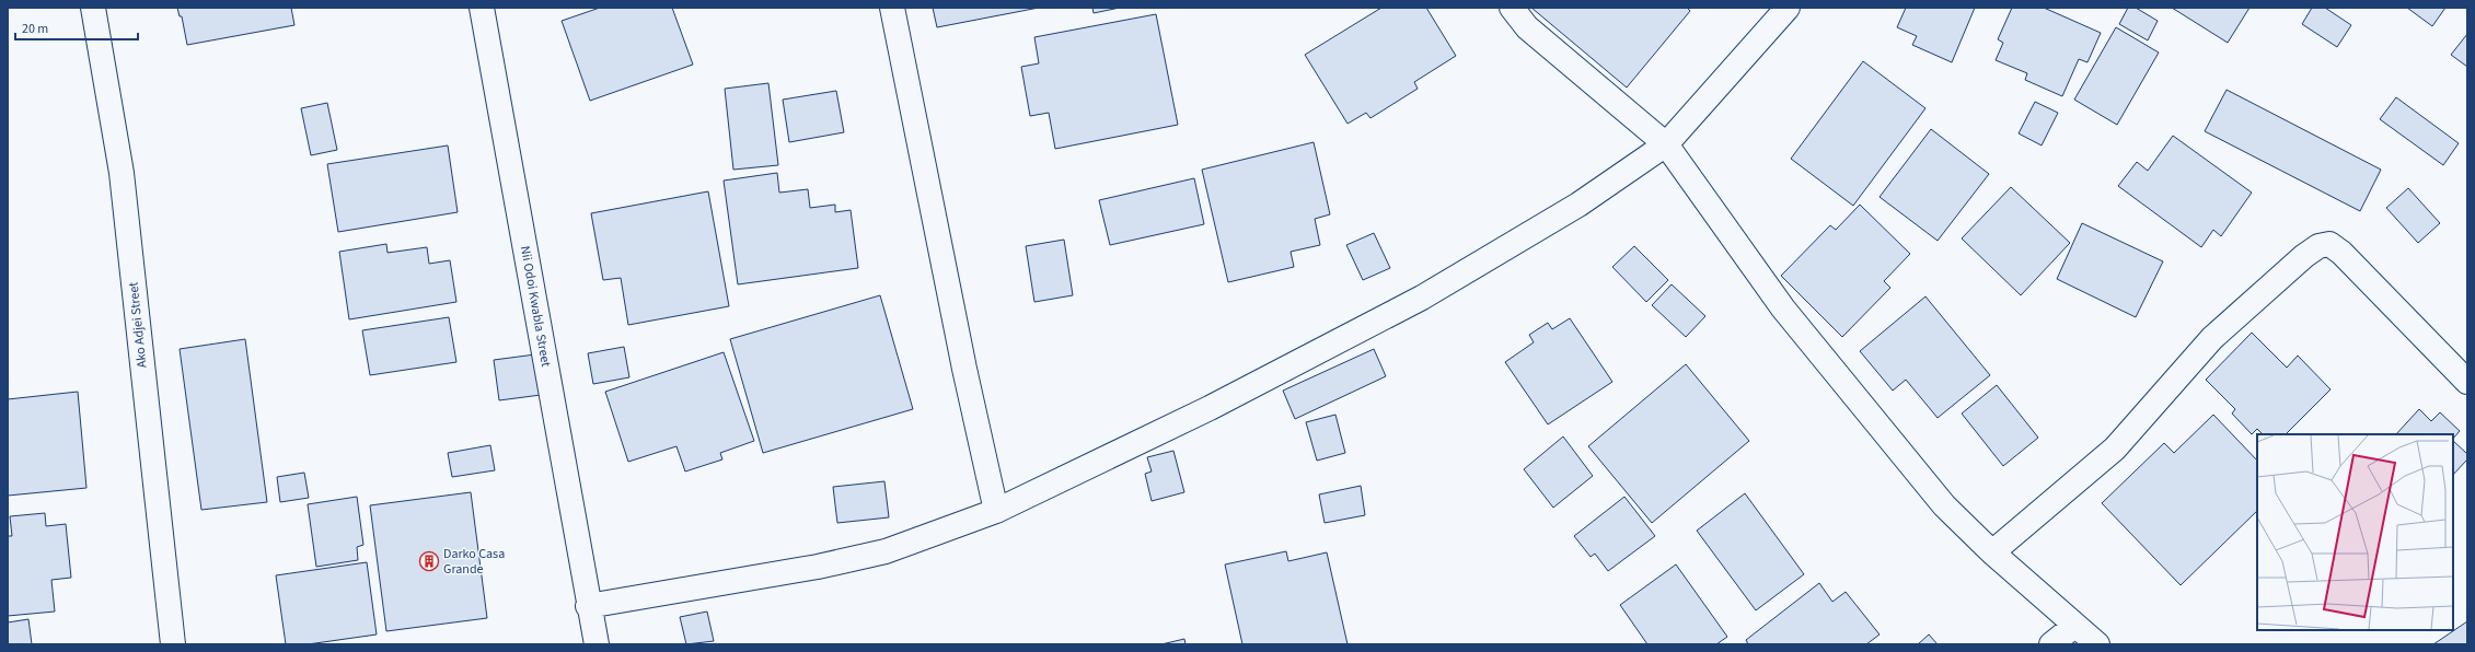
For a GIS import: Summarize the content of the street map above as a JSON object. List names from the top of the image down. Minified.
{"streets":{"street":["Nii Odoi Kwabla Street","Ako Adjei Street"]},"places":{"building":["Darko Casa Grande"]},"scale_bar":"20 m"}
